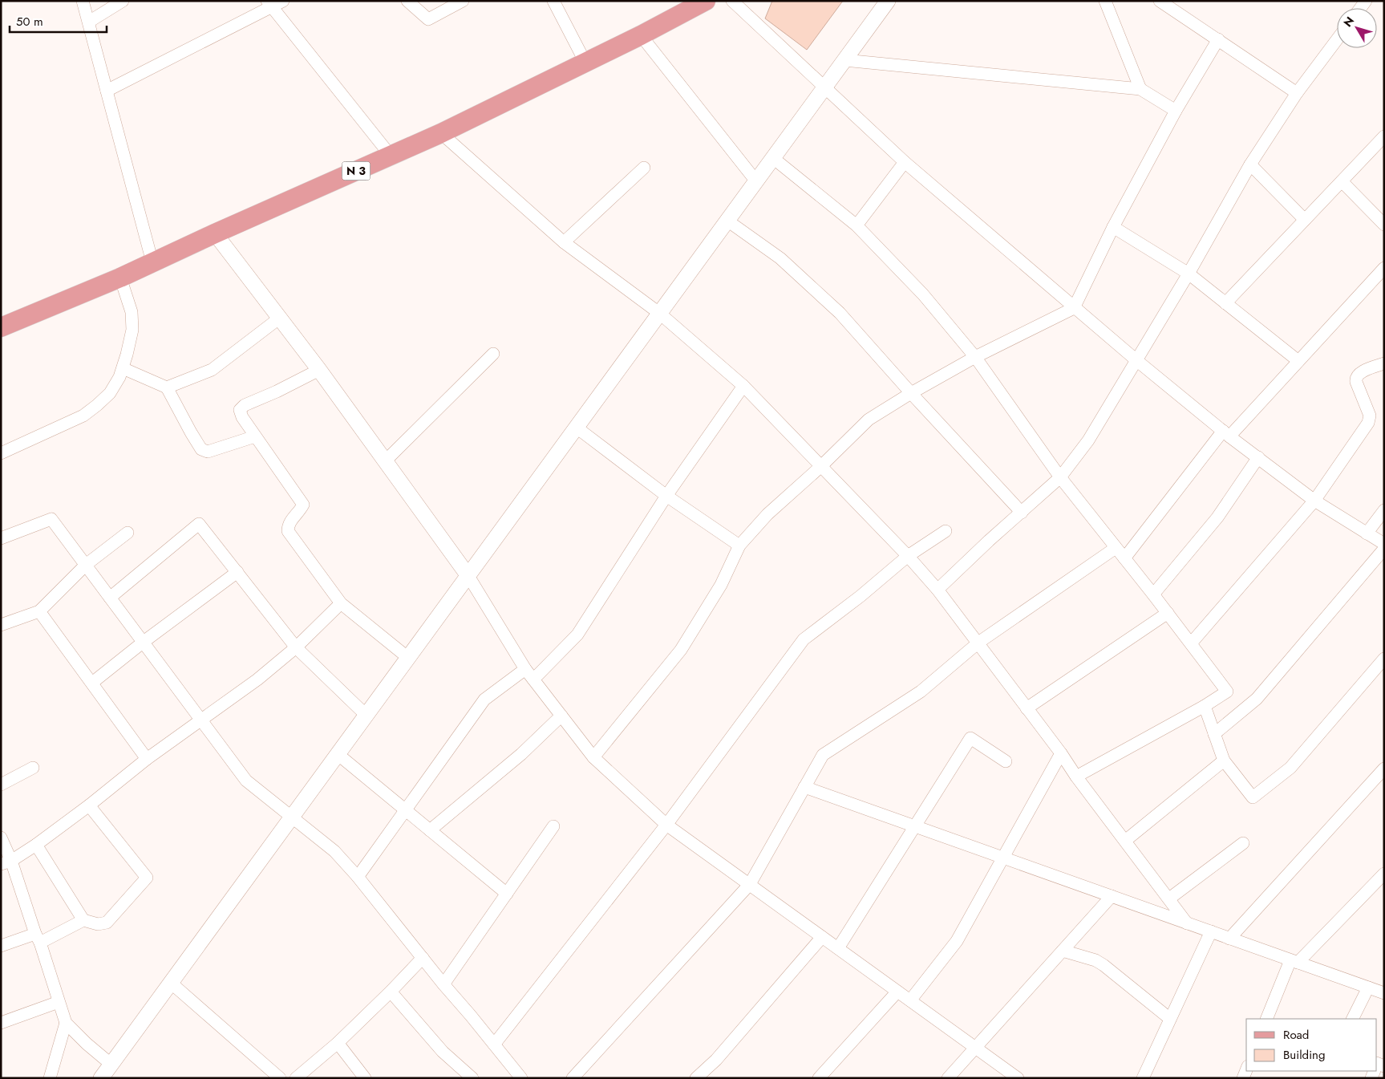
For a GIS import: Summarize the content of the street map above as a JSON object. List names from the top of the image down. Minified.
{"streets":{"main road":["N 3"]},"legend":["Road","Building"],"scale_bar":"50 m","north":"top left"}
